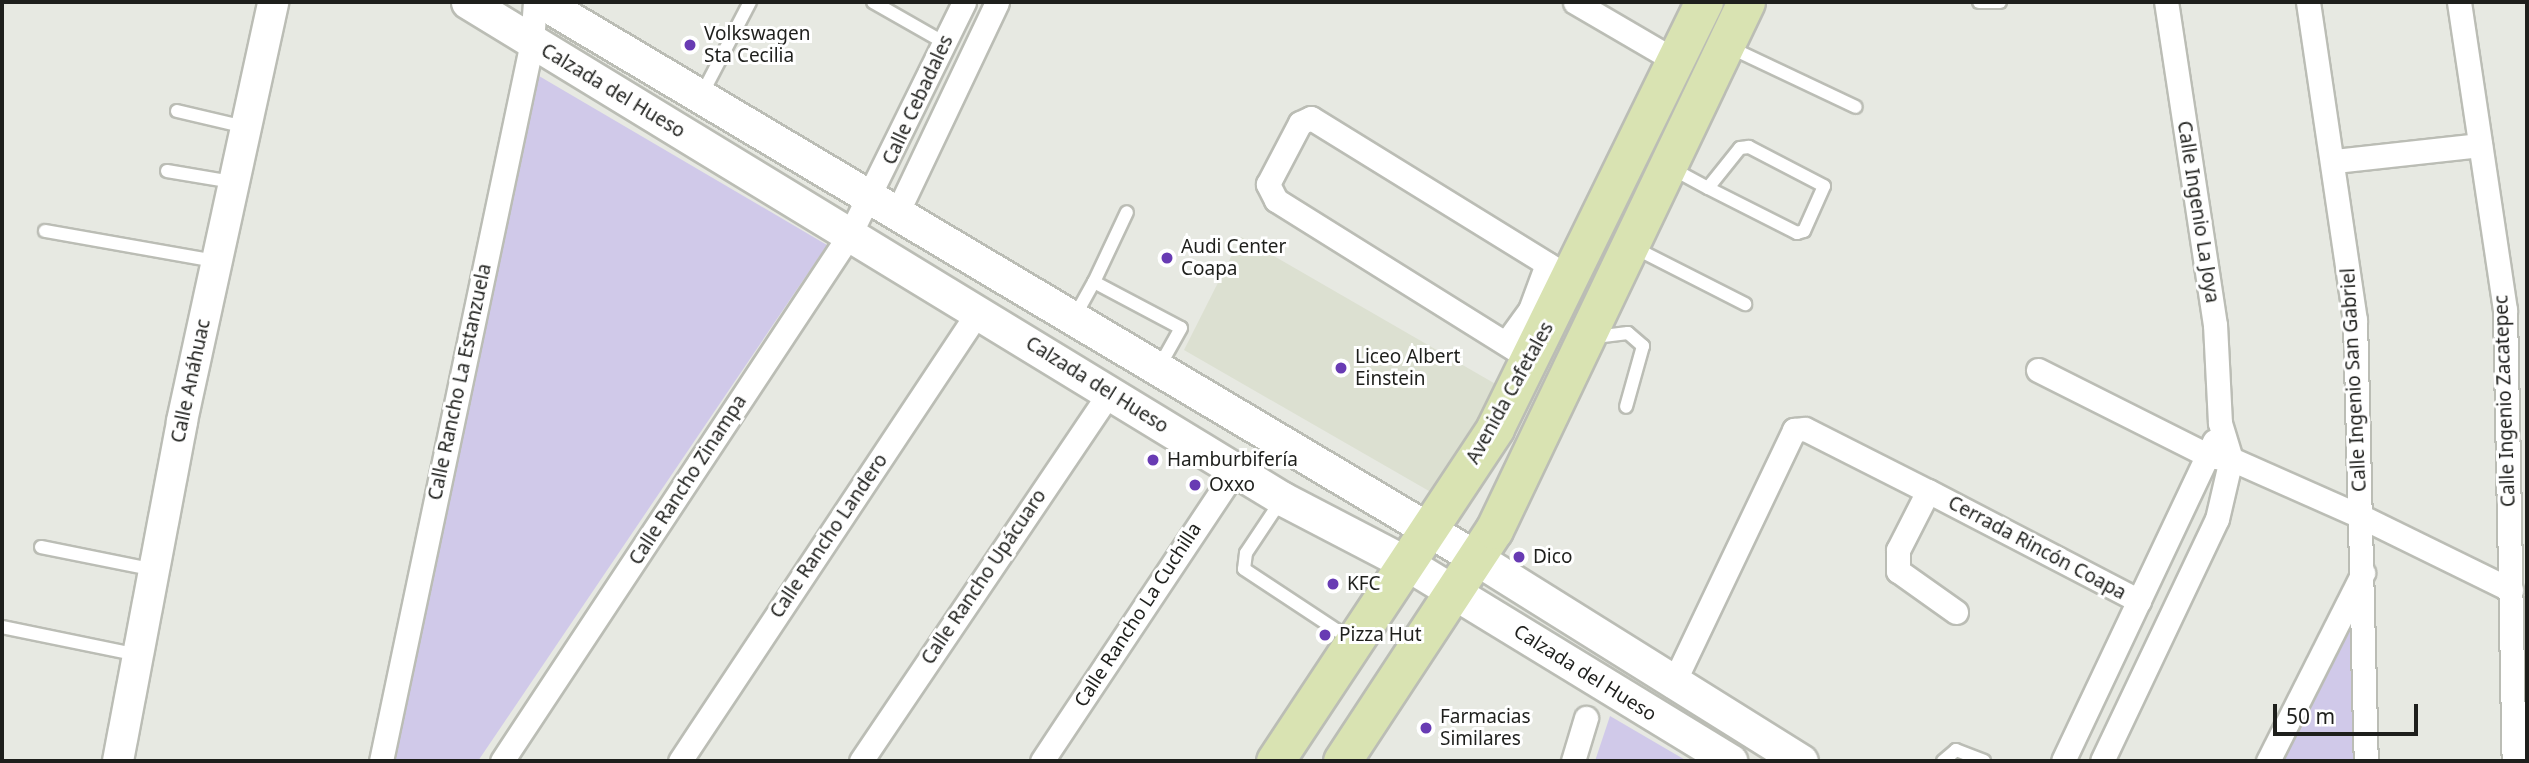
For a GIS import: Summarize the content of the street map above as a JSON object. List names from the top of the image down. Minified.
{"streets":{"main road":["Calzada del Hueso","Avenida Cafetales"],"street":["Calle Cebadales","Calle Ingenio La Joya","Calle Ingenio San Gabriel","Calle Anáhuac","Calle Rancho La Estanzuela","Calle Ingenio Zacatepec","Calle Rancho Zinampa","Calle Rancho Landero","Cerrada Rincón Coapa","Calle Rancho Upácuaro","Calle Rancho La Cuchilla"]},"crossings":[["Calzada del Hueso","Calle Cebadales"],["Calzada del Hueso","Calle Rancho La Estanzuela"],["Calzada del Hueso","Avenida Cafetales"],["Calzada del Hueso","Calle Rancho Zinampa"],["Calzada del Hueso","Calle Rancho Landero"],["Calzada del Hueso","Calle Rancho Upácuaro"],["Calzada del Hueso","Calle Rancho La Cuchilla"],["Calle Cebadales","Calle Rancho Zinampa"]],"places":["Volkswagen Sta Cecilia","Audi Center Coapa","Liceo Albert Einstein","Hamburbifería","Oxxo","Dico","KFC","Pizza Hut","Farmacias Similares"],"scale_bar":"50 m"}
